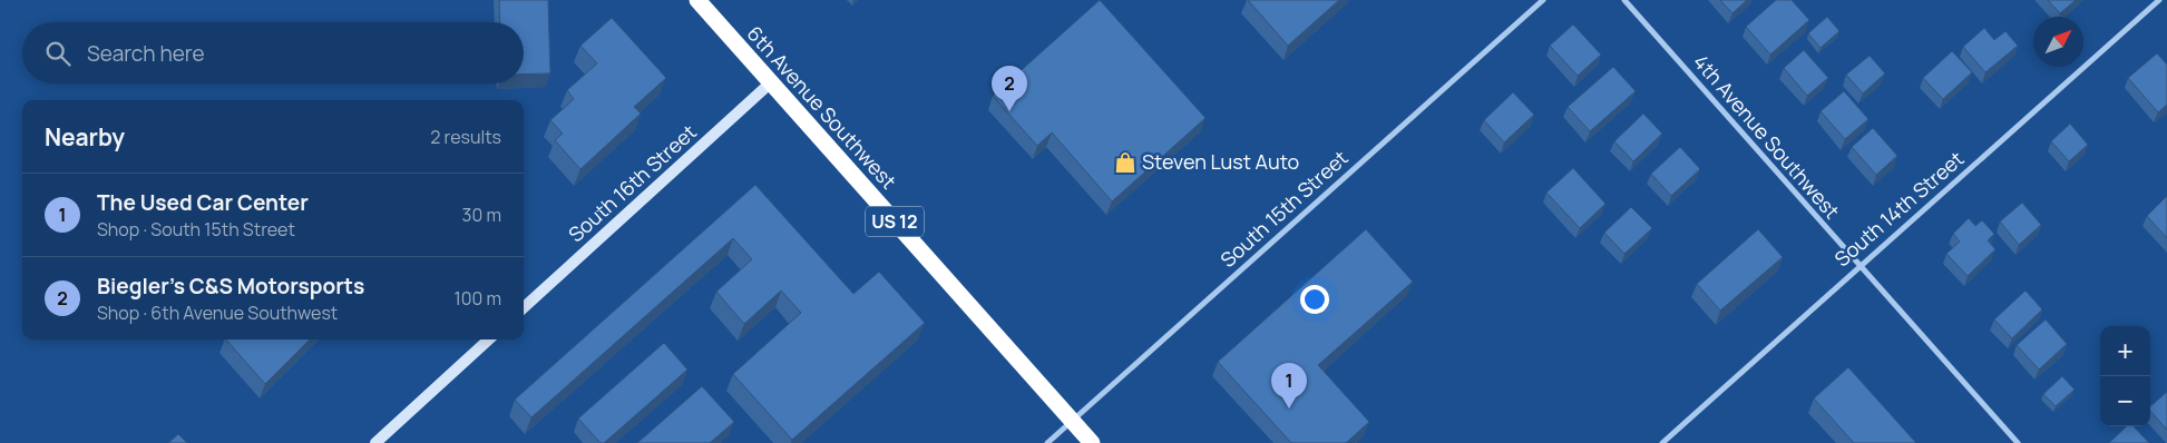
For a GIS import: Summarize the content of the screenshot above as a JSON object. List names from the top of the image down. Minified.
{"streets":{"highway":["6th Avenue Southwest","US 12"],"street":["4th Avenue Southwest","South 16th Street","South 15th Street","South 14th Street"]},"crossings":[["6th Avenue Southwest","South 16th Street"],["6th Avenue Southwest","South 15th Street"],["4th Avenue Southwest","South 14th Street"]],"places":{"shop":["Steven Lust Auto"]},"north":"top right","page":{"search":"Search here","pins":["2","1"],"heading":["Nearby","2 results"],"list":[{"mark":"1","name":"The Used Car Center","note":"Shop · South 15th Street","value":"30 m"},{"mark":"2","name":"Biegler's C&S Motorsports","note":"Shop · 6th Avenue Southwest","value":"100 m"}],"map_buttons":["+","−"]}}
